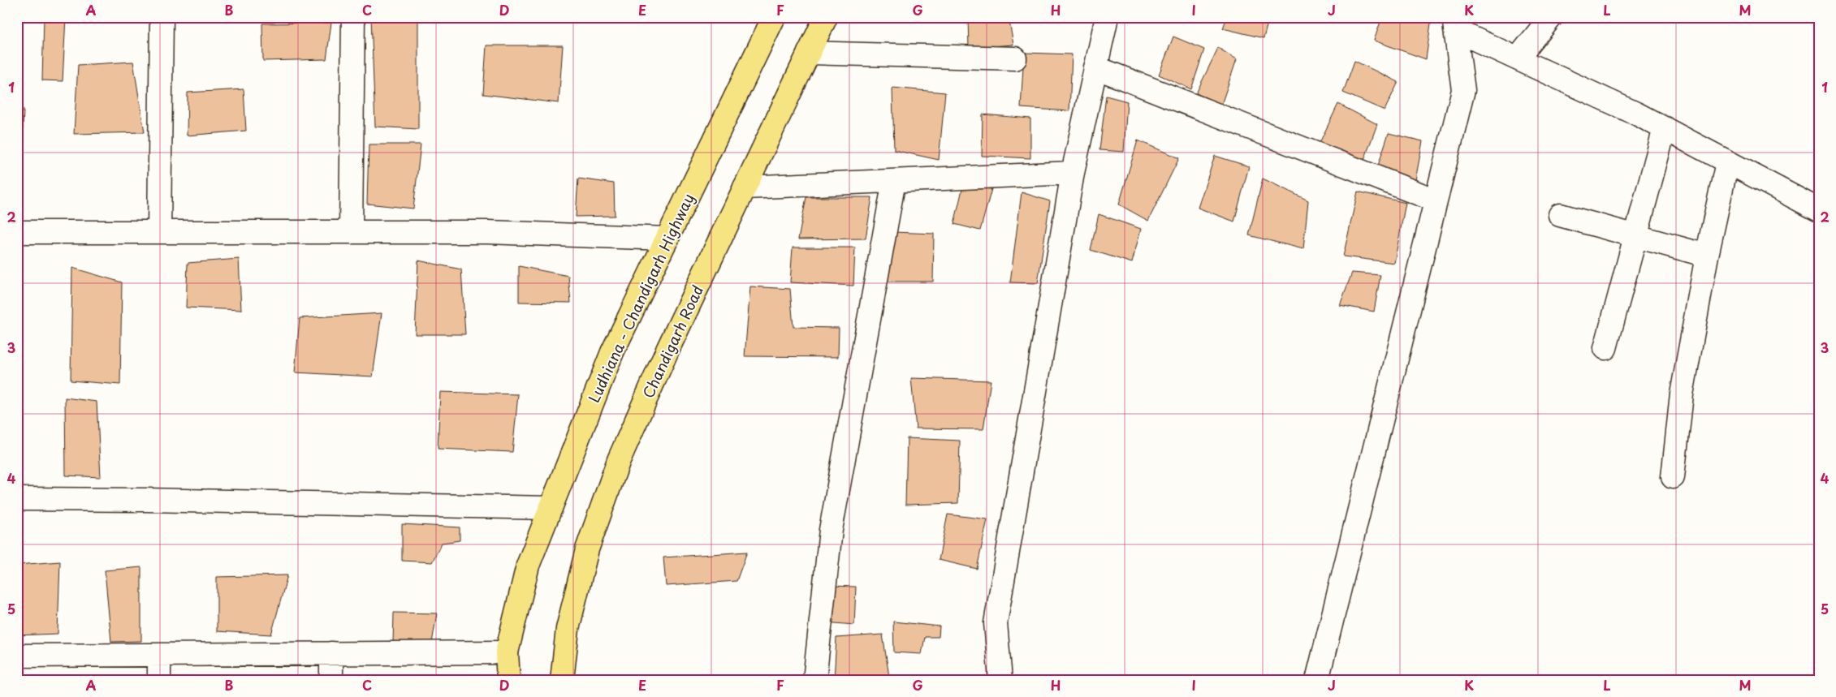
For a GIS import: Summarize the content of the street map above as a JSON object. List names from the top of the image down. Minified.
{"streets":{"main road":["Ludhiana - Chandigarh Highway","Chandigarh Road"]},"grid":{"columns":["A","B","C","D","E","F","G","H","I","J","K","L","M"],"rows":["1","2","3","4","5"]}}
